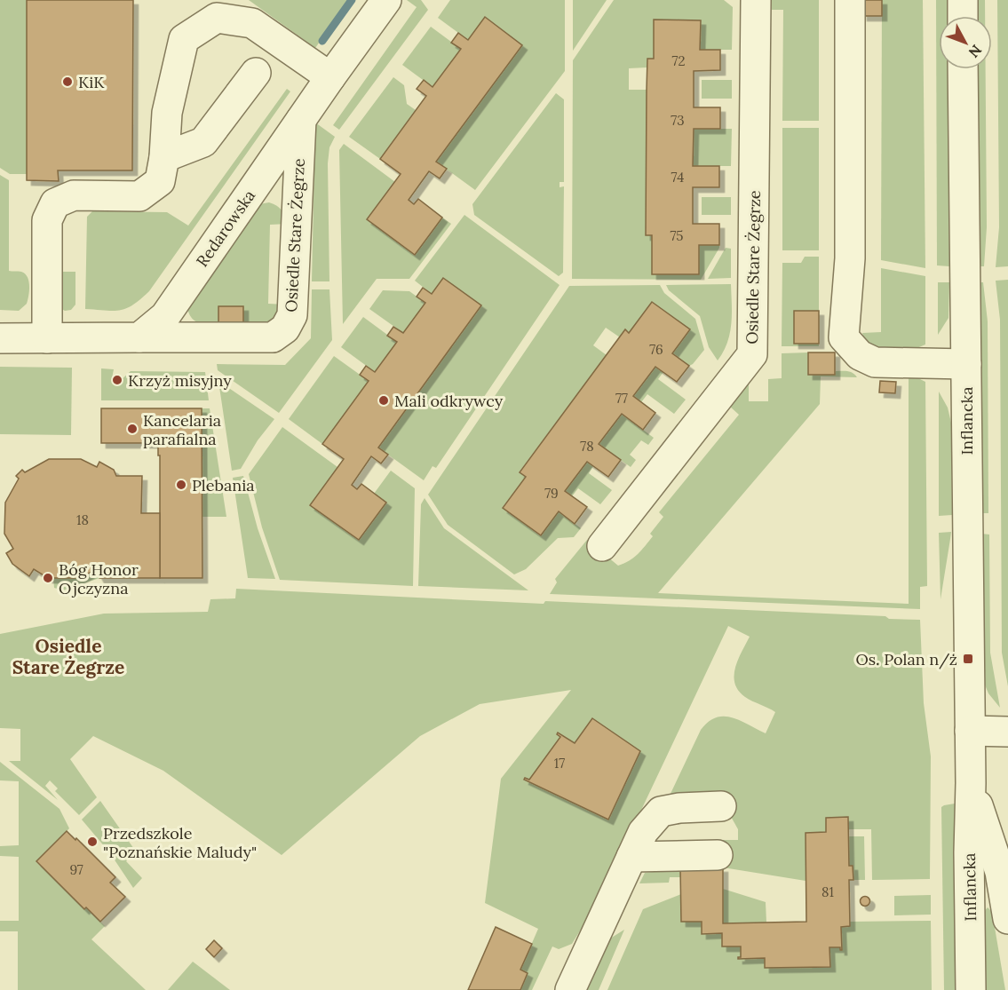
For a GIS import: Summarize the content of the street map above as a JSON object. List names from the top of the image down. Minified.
{"streets":{"street":["Redarowska","Osiedle Stare Żegrze","Inflancka"]},"crossings":[["Redarowska","Osiedle Stare Żegrze"]],"districts":["Osiedle Stare Żegrze"],"places":{"other":["KiK","Krzyż misyjny","Mali odkrywcy","Kancelaria parafialna","Plebania","Bóg Honor Ojczyzna","Przedszkole \"Poznańskie Maludy\""],"transit":["Os. Polan n/ż"]},"house_numbers":["72","73","74","75","76","77","78","79","18","17","97","81"],"north":"bottom right"}
